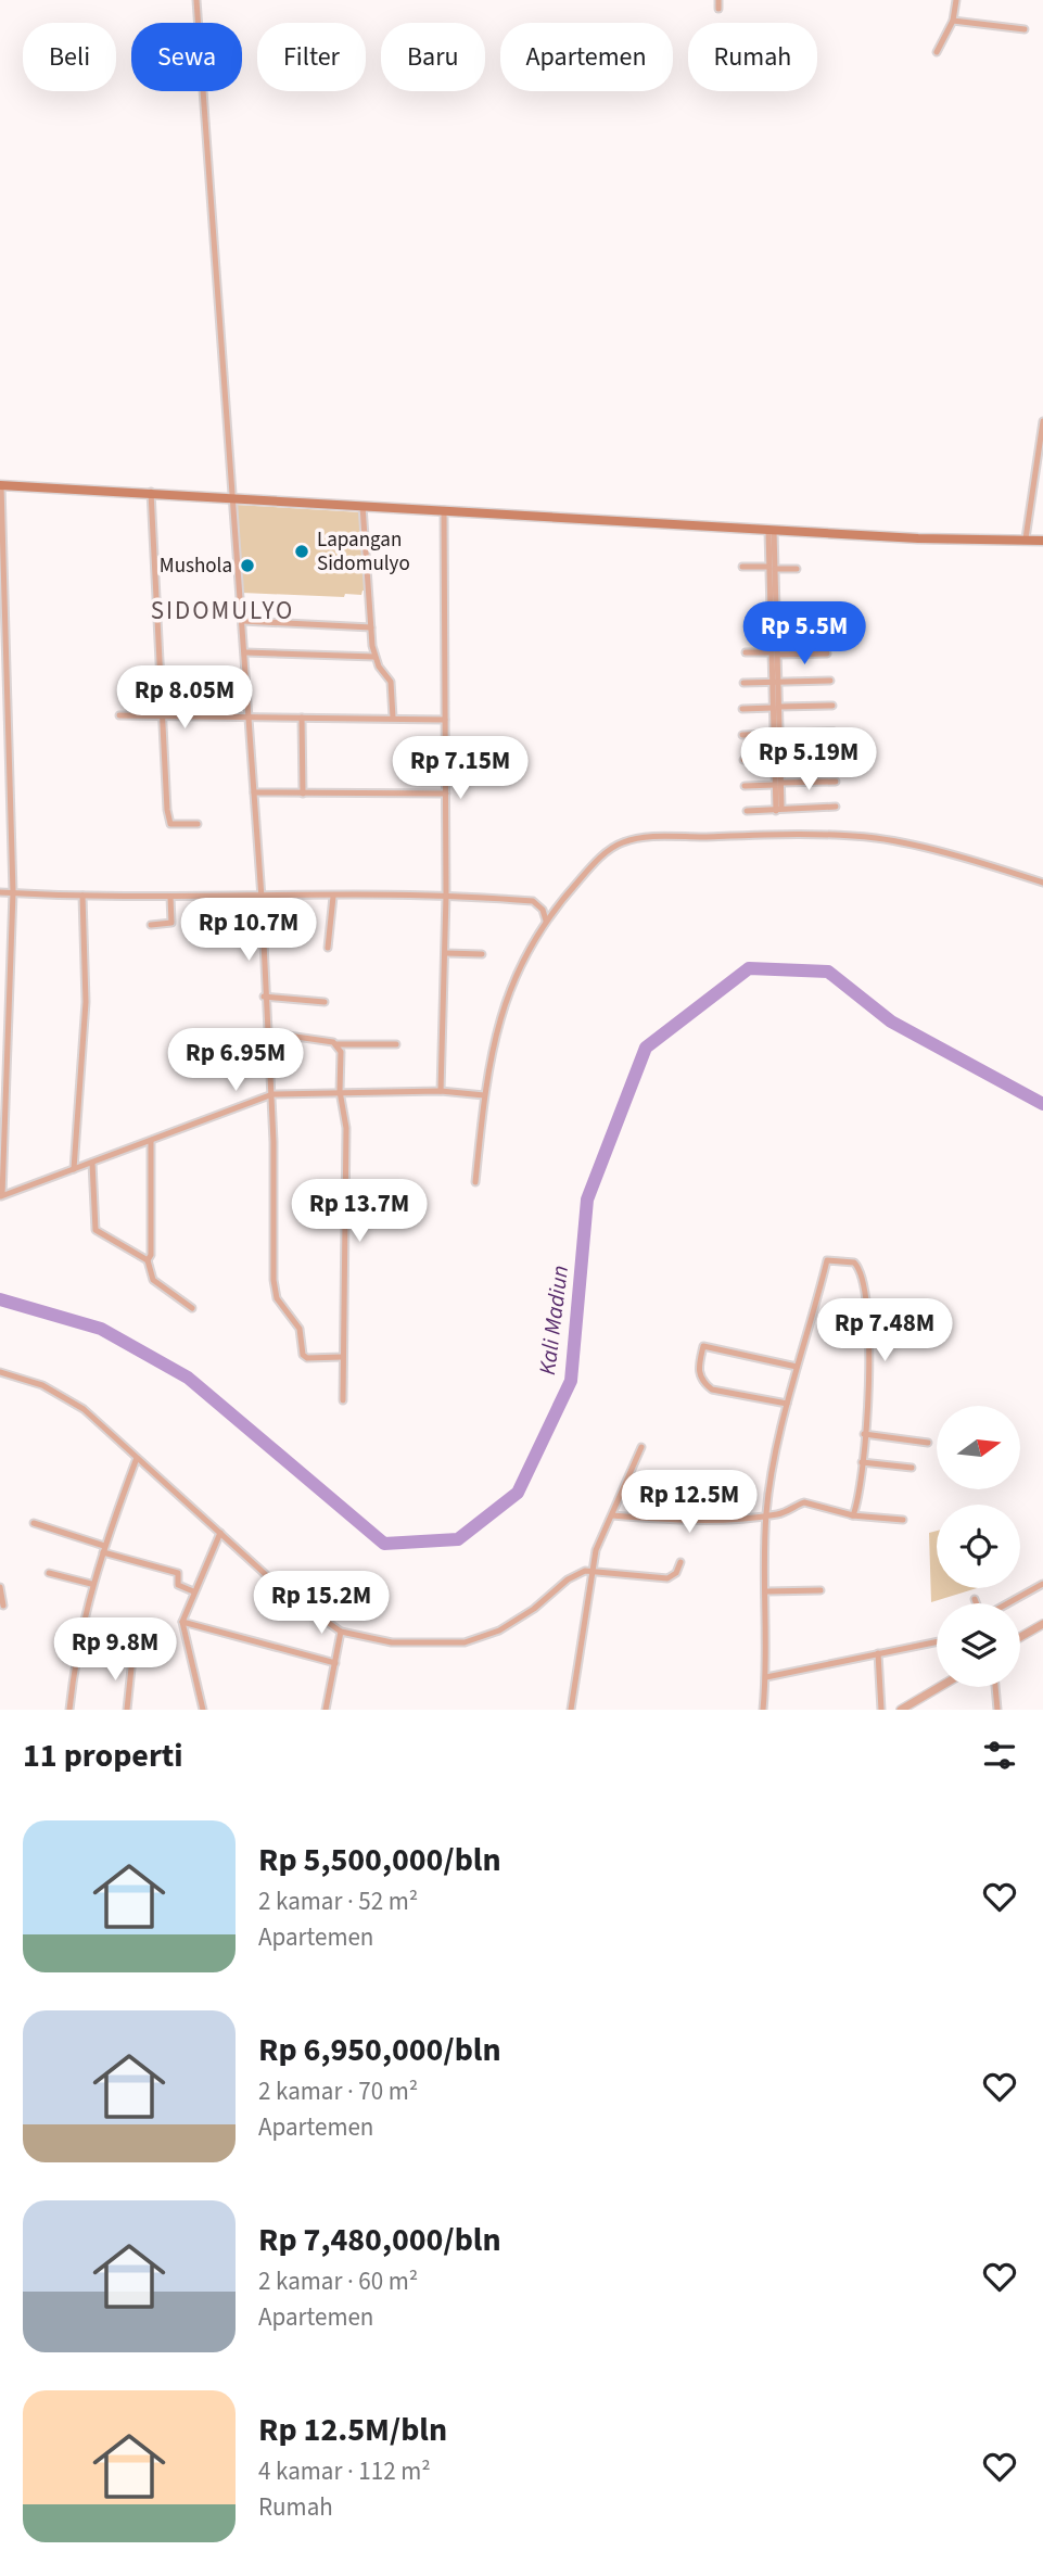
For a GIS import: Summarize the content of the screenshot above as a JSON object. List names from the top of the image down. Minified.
{"districts":["SIDOMULYO"],"water":["Kali Madiun"],"places":["Lapangan Sidomulyo","Mushola"],"north":"right","page":{"chip":["Beli","Sewa","Filter","Baru","Apartemen","Rumah"],"price":["Rp 5.5M","Rp 8.05M","Rp 5.19M","Rp 7.15M","Rp 10.7M","Rp 6.95M","Rp 13.7M","Rp 7.48M","Rp 12.5M","Rp 15.2M","Rp 9.8M"],"heading":"11 properti","list":[{"name":"Rp 5,500,000/bln","note":"2 kamar · 52 m² · Apartemen"},{"name":"Rp 6,950,000/bln","note":"2 kamar · 70 m² · Apartemen"},{"name":"Rp 7,480,000/bln","note":"2 kamar · 60 m² · Apartemen"},{"name":"Rp 12.5M/bln","note":"4 kamar · 112 m² · Rumah"}]}}
